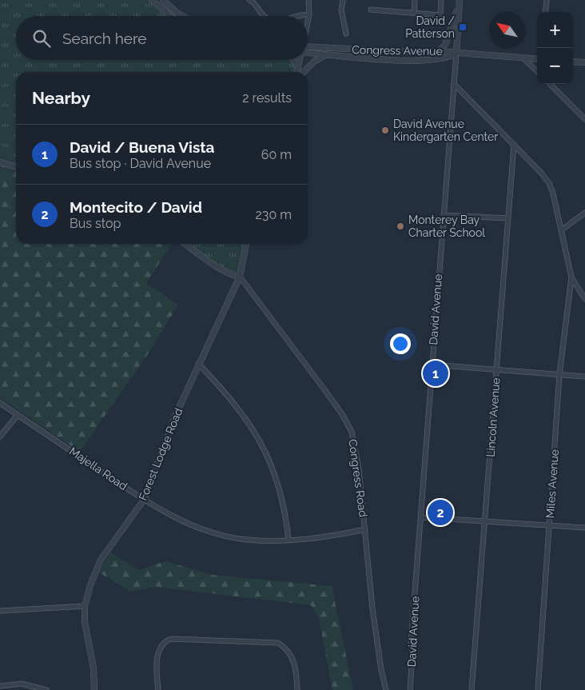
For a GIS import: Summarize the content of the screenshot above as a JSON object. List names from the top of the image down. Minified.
{"streets":{"street":["Congress Avenue","David Avenue","Lincoln Avenue","Forest Lodge Road","Majella Road","Congress Road","Miles Avenue"]},"crossings":[["Congress Avenue","David Avenue"],["Forest Lodge Road","Majella Road"],["Forest Lodge Road","Congress Road"],["Majella Road","Congress Road"]],"places":{"transit":["David / Patterson"],"other":["David Avenue Kindergarten Center","Monterey Bay Charter School"]},"north":"top left","page":{"map_buttons":["+","−"],"search":"Search here","heading":["Nearby","2 results"],"list":[{"mark":"1","name":"David / Buena Vista","note":"Bus stop · David Avenue","value":"60 m"},{"mark":"2","name":"Montecito / David","note":"Bus stop","value":"230 m"}],"pins":["1","2"]}}
